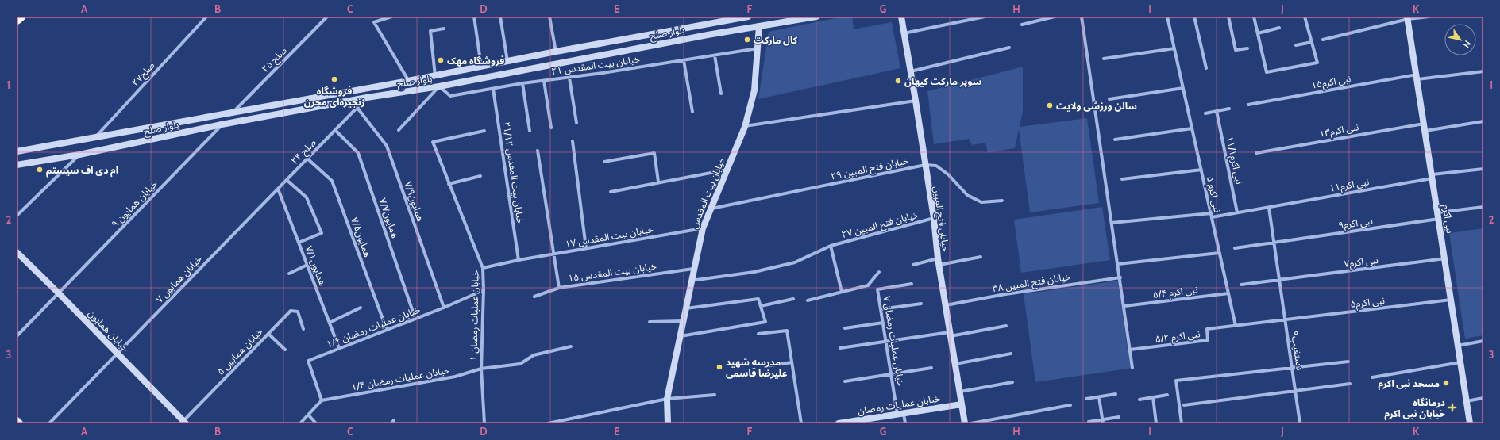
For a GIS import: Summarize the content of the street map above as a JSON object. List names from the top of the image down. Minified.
{"streets":{"street":["بلوار صلح","صلح ۲۵","خیابان بیت المقدس ۲۱","صلح۲۷","نبی اکرم۱۵","نبی اکرم۱۳","صلح ۲۴","نبی اکرم۱۱/۱","خیابان فتح المبین ۲۹","خیابان بیت المقدس ۲۱/۱۲","نبی اکرم۱۱","خیابان بیت المقدس","نبی اکرم ۵","همایون۷/۹","خیابان همایون ۹","همایون۷/۷","خیابان فتح المبین","نبی اکرم","نبی اکرم۹","خیابان فتح المبین ۲۷","خیابان بیت المقدس ۱۷","همایون۷/۵","نبی اکرم۷","همایون۷/۱","خیابان بیت المقدس ۱۵","خیابان همایون ۷","خیابان فتح المبین ۳۸","نبی اکرم ۵/۴","نبی اکرم۵","خیابان عملیات رمضان ۱","خیابان عملیات رمضان ۱/۶","خیابان همایون","نبی اکرم ۵/۲","خیابان عملیات رمضان ۷","دستغیب۹","خیابان همایون ۵","خیابان عملیات رمضان ۱/۴","خیابان عملیات رمضان"]},"crossings":[["بلوار صلح","صلح ۲۵"],["بلوار صلح","خیابان بیت المقدس ۲۱"],["بلوار صلح","صلح۲۷"],["بلوار صلح","صلح ۲۴"],["بلوار صلح","خیابان بیت المقدس"],["بلوار صلح","خیابان همایون ۹"],["خیابان بیت المقدس ۲۱","خیابان بیت المقدس ۲۱/۱۲"],["خیابان بیت المقدس ۲۱","خیابان بیت المقدس"],["نبی اکرم۱۵","نبی اکرم"],["نبی اکرم۱۳","نبی اکرم"],["صلح ۲۴","همایون۷/۹"],["صلح ۲۴","همایون۷/۷"],["صلح ۲۴","همایون۷/۵"],["صلح ۲۴","همایون۷/۱"],["صلح ۲۴","خیابان همایون ۷"],["نبی اکرم۱۱/۱","نبی اکرم۱۱"],["خیابان فتح المبین ۲۹","خیابان بیت المقدس"],["خیابان فتح المبین ۲۹","خیابان فتح المبین"],["خیابان بیت المقدس ۲۱/۱۲","خیابان بیت المقدس ۱۷"],["نبی اکرم۱۱","نبی اکرم ۵"],["نبی اکرم۱۱","نبی اکرم"],["خیابان بیت المقدس","خیابان فتح المبین ۲۷"],["خیابان بیت المقدس","خیابان بیت المقدس ۱۷"],["خیابان بیت المقدس","خیابان بیت المقدس ۱۵"],["نبی اکرم ۵","نبی اکرم ۵/۴"],["نبی اکرم ۵","نبی اکرم ۵/۲"],["همایون۷/۹","خیابان عملیات رمضان ۱/۶"],["خیابان همایون ۹","خیابان همایون"],["همایون۷/۷","خیابان عملیات رمضان ۱/۶"],["خیابان فتح المبین","خیابان فتح المبین ۲۷"],["خیابان فتح المبین","خیابان فتح المبین ۳۸"],["خیابان فتح المبین","خیابان عملیات رمضان"],["نبی اکرم","نبی اکرم۹"],["نبی اکرم","نبی اکرم۷"],["نبی اکرم","نبی اکرم۵"],["نبی اکرم۹","دستغیب۹"],["خیابان بیت المقدس ۱۷","خیابان عملیات رمضان ۱"],["همایون۷/۵","خیابان عملیات رمضان ۱/۶"],["نبی اکرم۷","دستغیب۹"],["همایون۷/۱","خیابان عملیات رمضان ۱/۶"],["خیابان همایون ۷","خیابان همایون"],["نبی اکرم۵","دستغیب۹"],["خیابان عملیات رمضان ۱","خیابان عملیات رمضان ۱/۶"],["خیابان عملیات رمضان ۱","خیابان عملیات رمضان ۱/۴"],["خیابان عملیات رمضان ۱/۶","خیابان عملیات رمضان ۱/۴"],["خیابان همایون","خیابان همایون ۵"],["خیابان عملیات رمضان ۷","خیابان عملیات رمضان"]],"places":{"other":["کال مارکت","فروشگاه مهک","فروشگاه زنجیره‌ای محرن","سوپر مارکت کیهان","سالن ورزشی ولایت","ام دی اف سیستم","مدرسه شهید علیرضا قاسمی","مسجد نبی اکرم"],"health":["درمانگاه خیابان نبی اکرم"]},"north":"bottom right","grid":{"columns":["A","B","C","D","E","F","G","H","I","J","K"],"rows":["1","2","3"]}}
